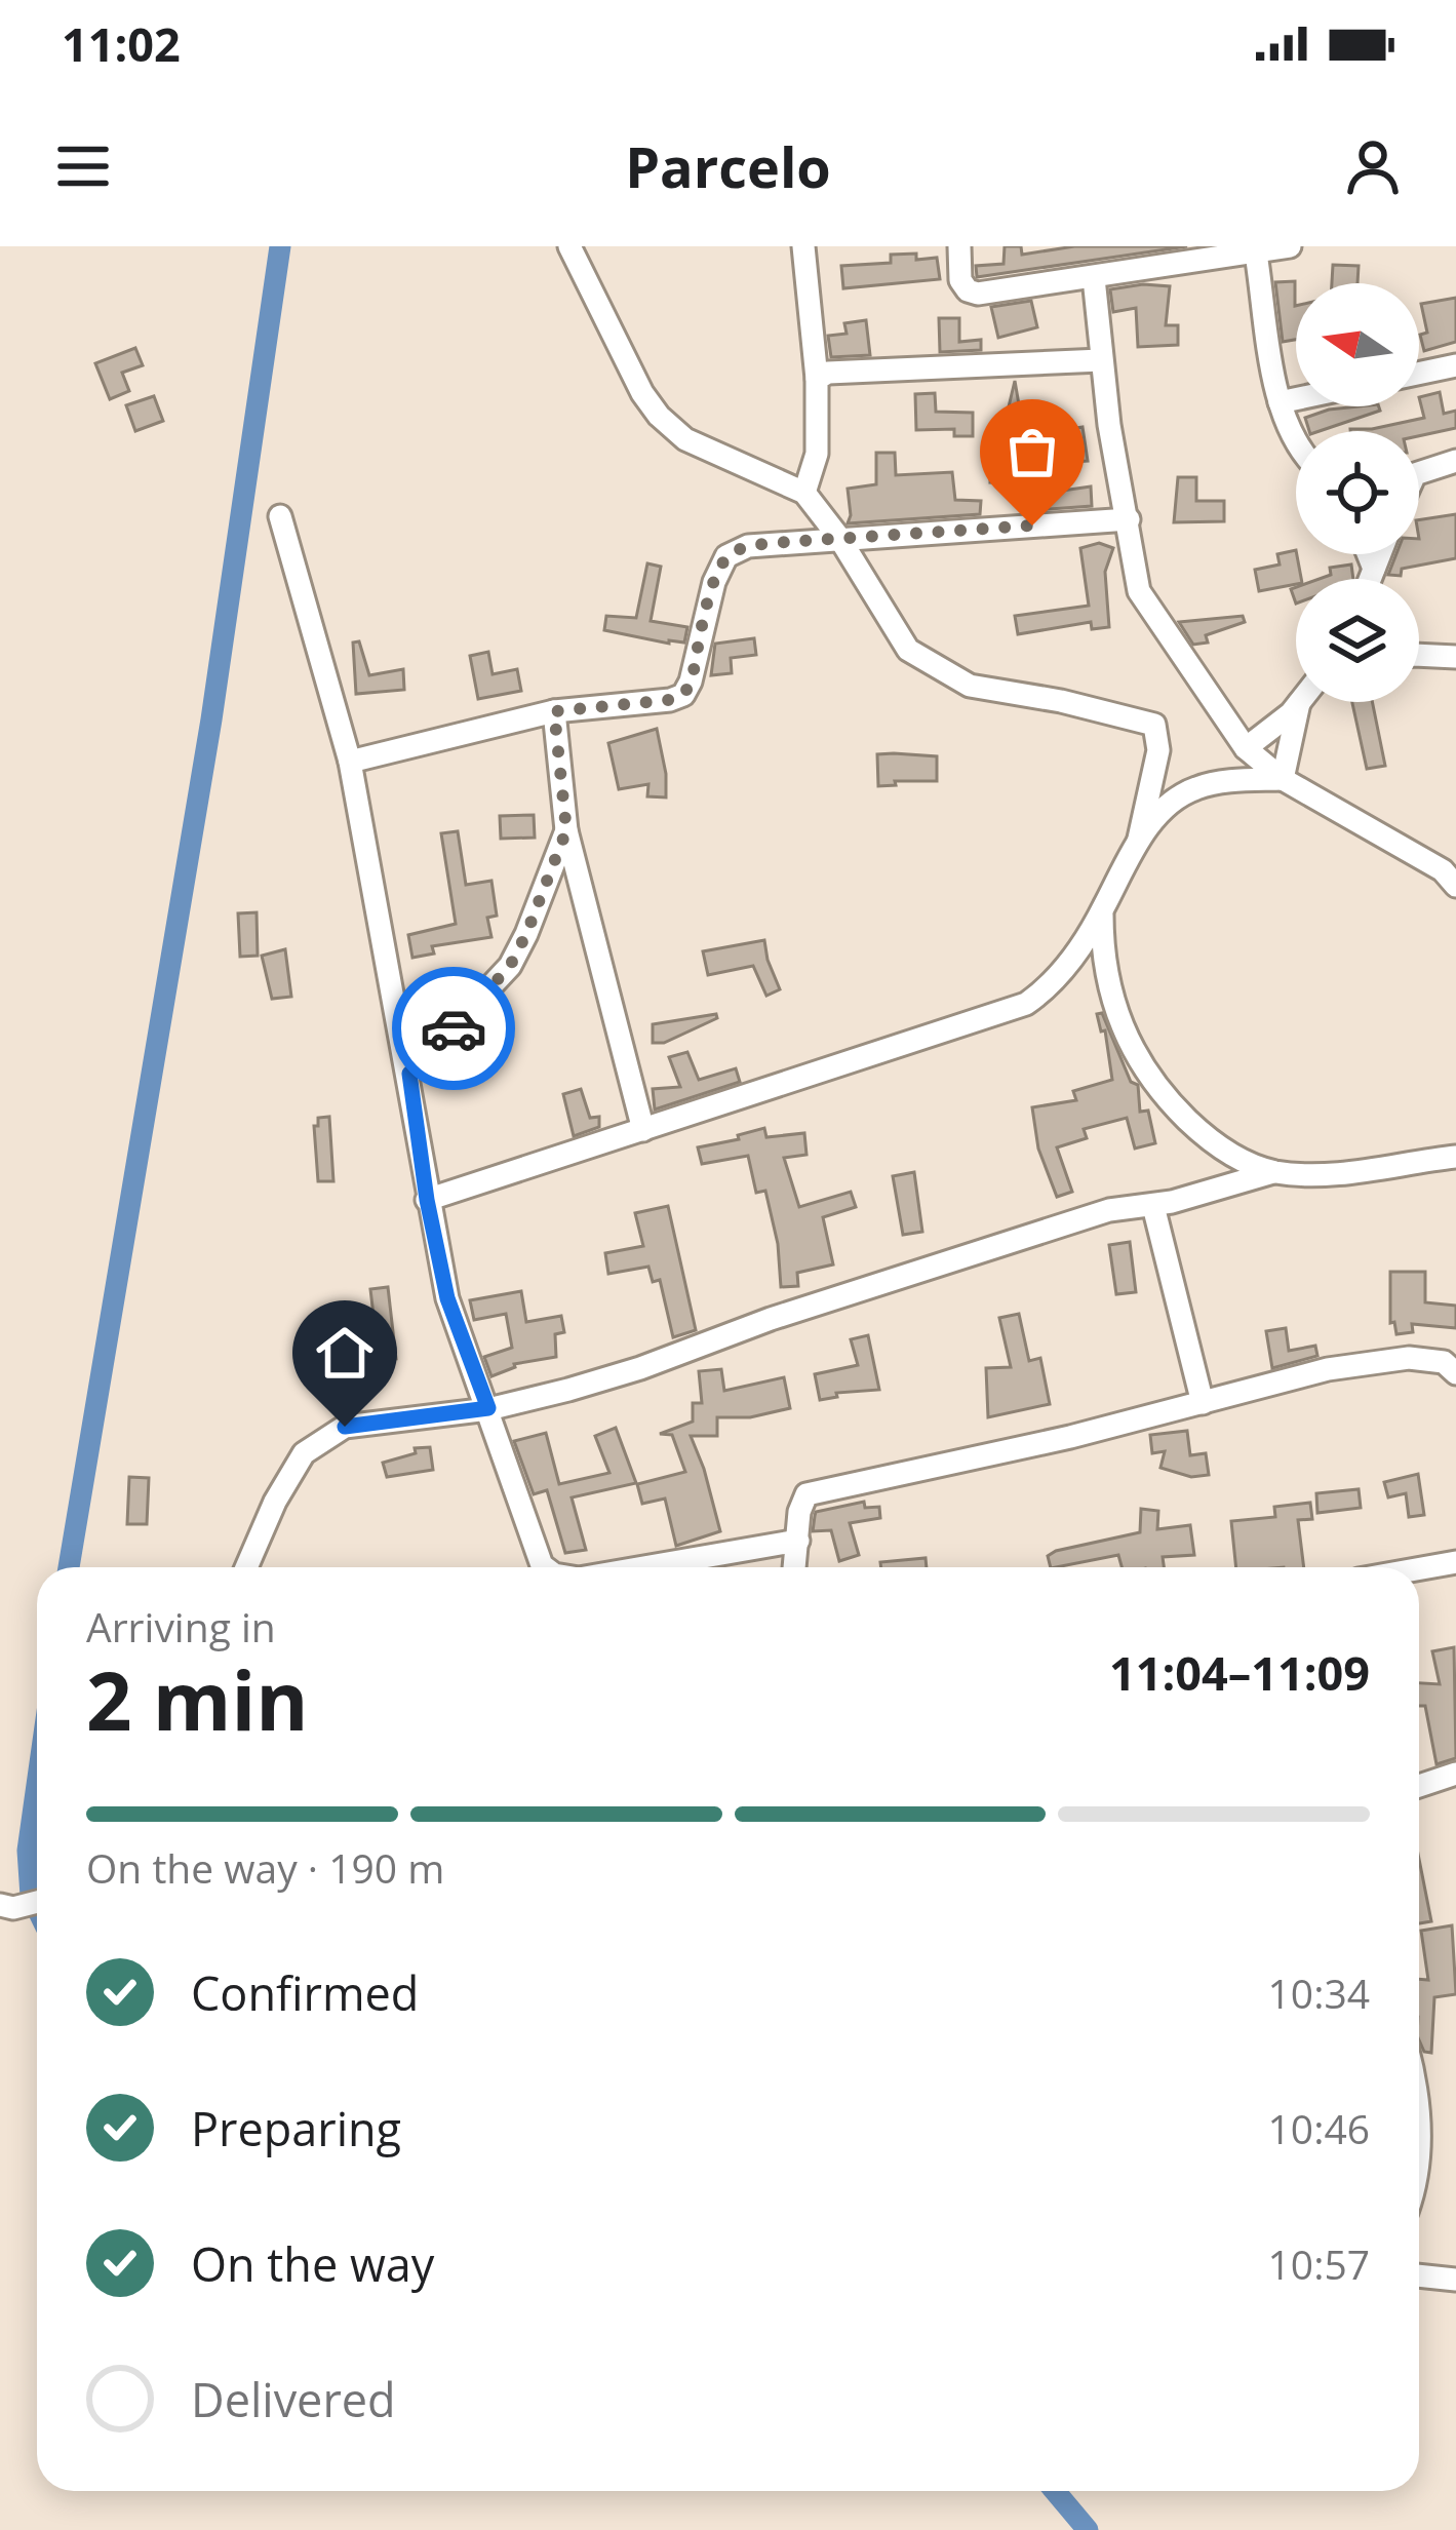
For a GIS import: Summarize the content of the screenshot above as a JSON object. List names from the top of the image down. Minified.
{"north":"left","page":{"status":"11:02","header":"Parcelo","heading":["2 min","Arriving in","11:04–11:09"],"bar":"On the way · 190 m","list":[["Confirmed","10:34"],["Preparing","10:46"],["On the way","10:57"],"Delivered"]}}
